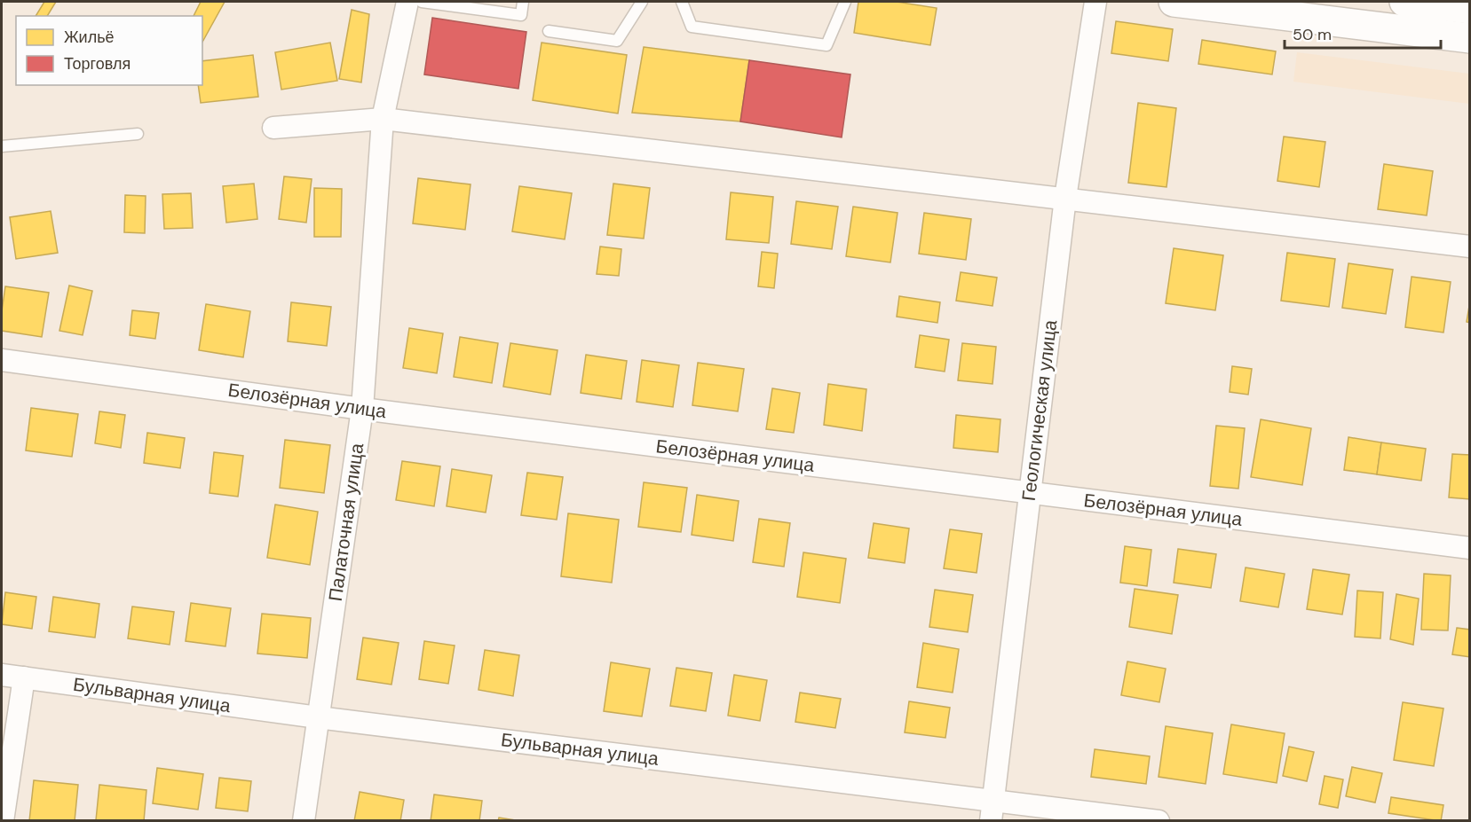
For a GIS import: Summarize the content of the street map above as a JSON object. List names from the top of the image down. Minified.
{"streets":{"street":["Белозёрная улица","Геологическая улица","Палаточная улица","Бульварная улица"]},"crossings":[["Белозёрная улица","Геологическая улица"],["Белозёрная улица","Палаточная улица"],["Геологическая улица","Бульварная улица"],["Палаточная улица","Бульварная улица"]],"legend":["Жильё","Торговля"],"scale_bar":"50 m"}
